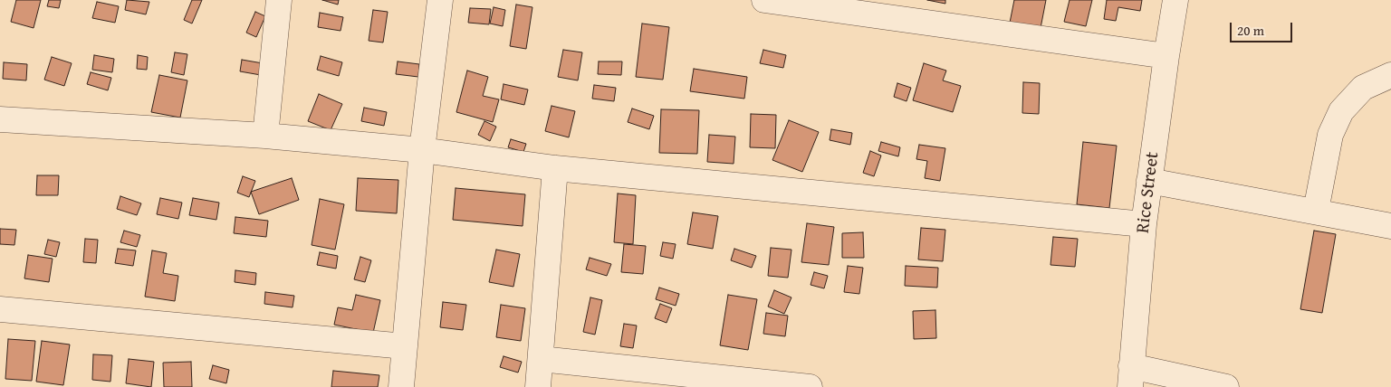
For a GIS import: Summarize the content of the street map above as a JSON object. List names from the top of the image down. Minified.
{"streets":{"street":["Rice Street"]},"scale_bar":"20 m"}
